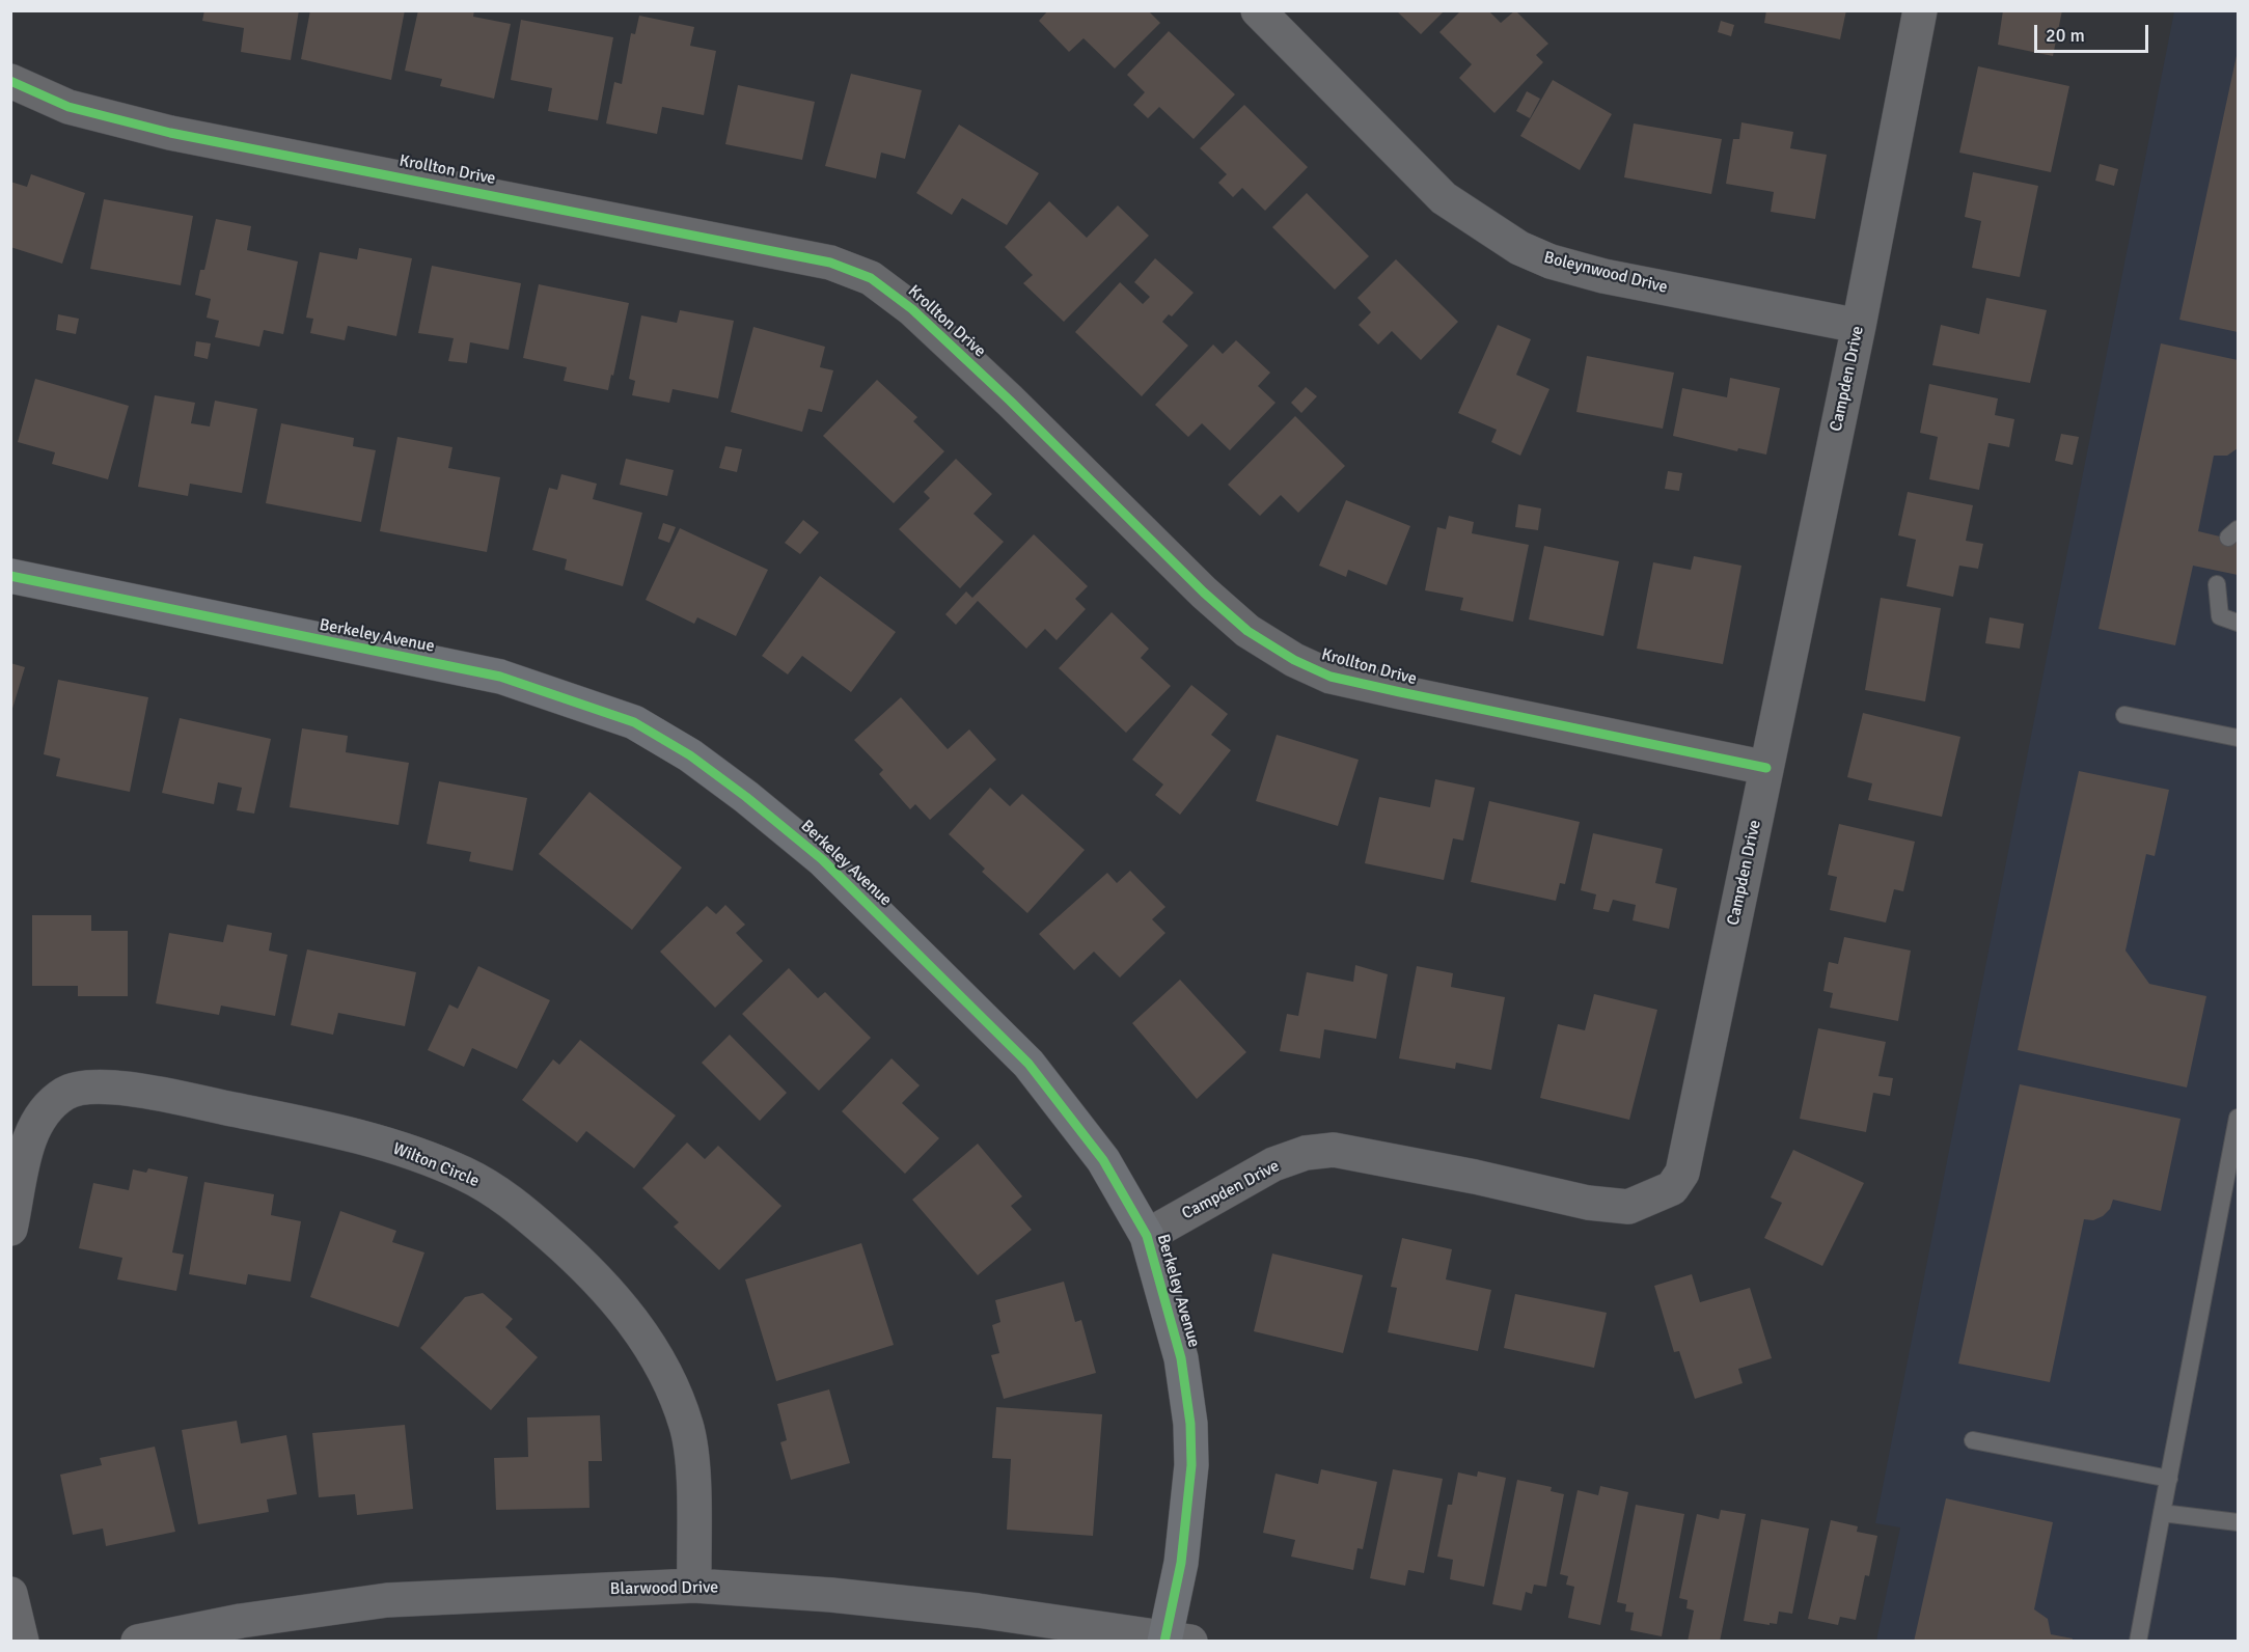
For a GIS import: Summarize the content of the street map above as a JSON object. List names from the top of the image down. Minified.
{"streets":{"street":["Krollton Drive","Boleynwood Drive","Campden Drive","Berkeley Avenue","Wilton Circle","Blarwood Drive"]},"crossings":[["Krollton Drive","Campden Drive"],["Boleynwood Drive","Campden Drive"],["Campden Drive","Berkeley Avenue"],["Berkeley Avenue","Blarwood Drive"],["Wilton Circle","Blarwood Drive"]],"scale_bar":"20 m"}
